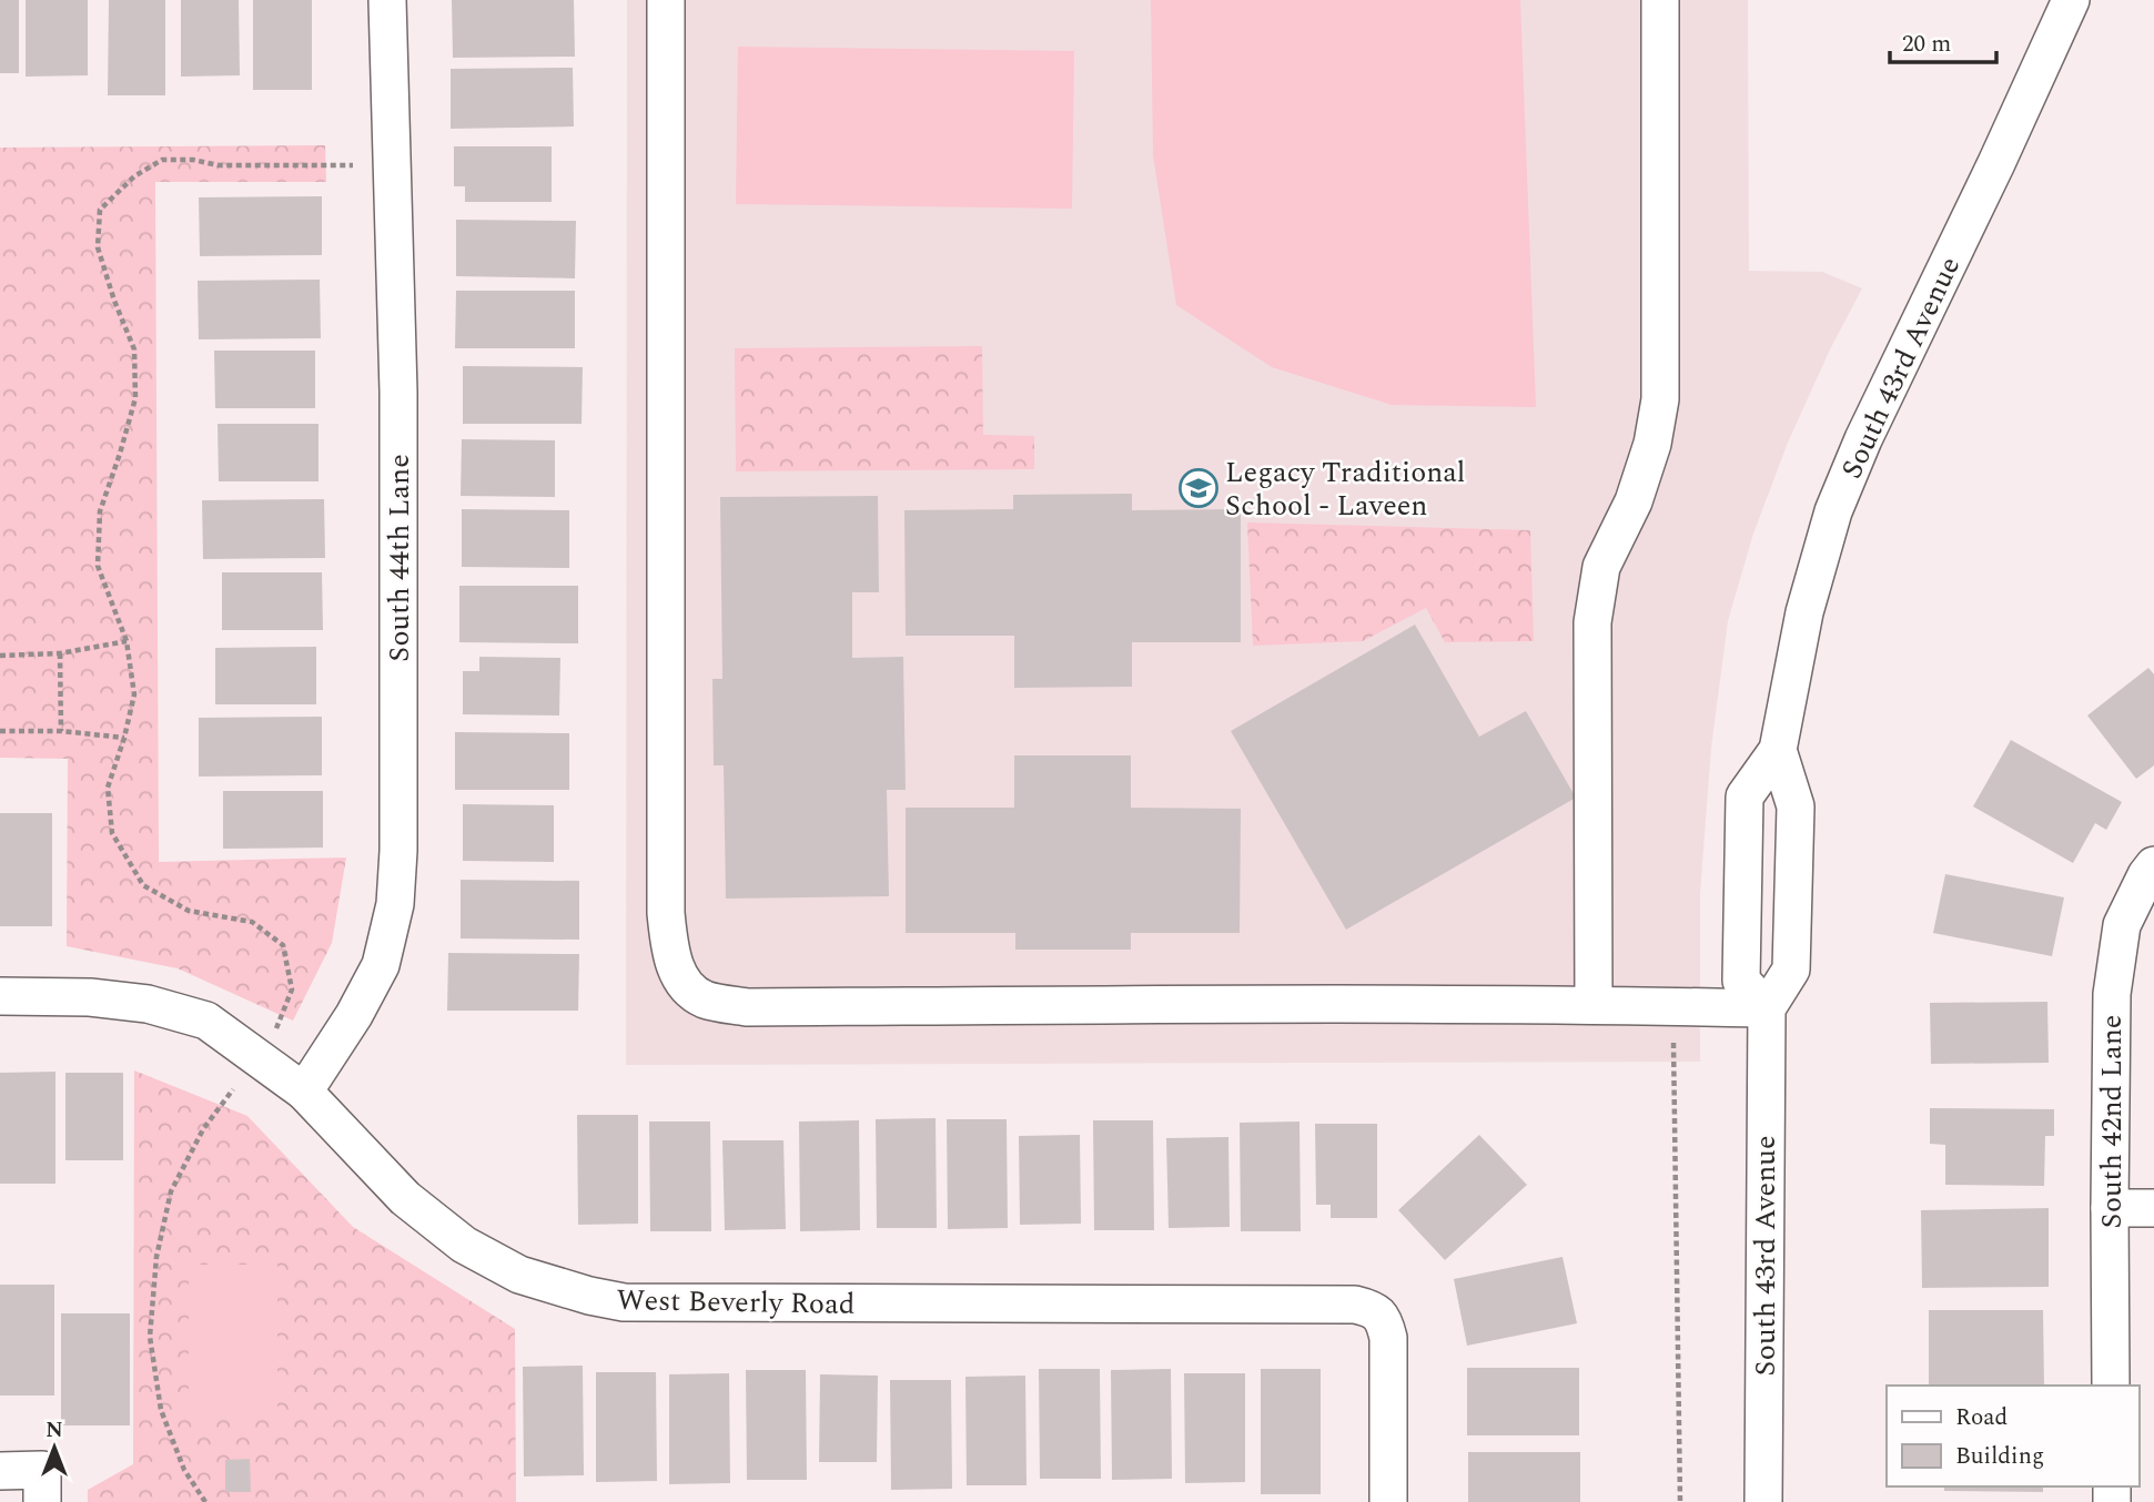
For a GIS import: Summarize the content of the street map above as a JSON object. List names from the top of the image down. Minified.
{"streets":{"street":["South 43rd Avenue","South 44th Lane","South 42nd Lane","West Beverly Road"]},"crossings":[["South 44th Lane","West Beverly Road"]],"places":{"school or university":["Legacy Traditional School - Laveen"]},"legend":["Road","Building"],"scale_bar":"20 m","north":"top"}
